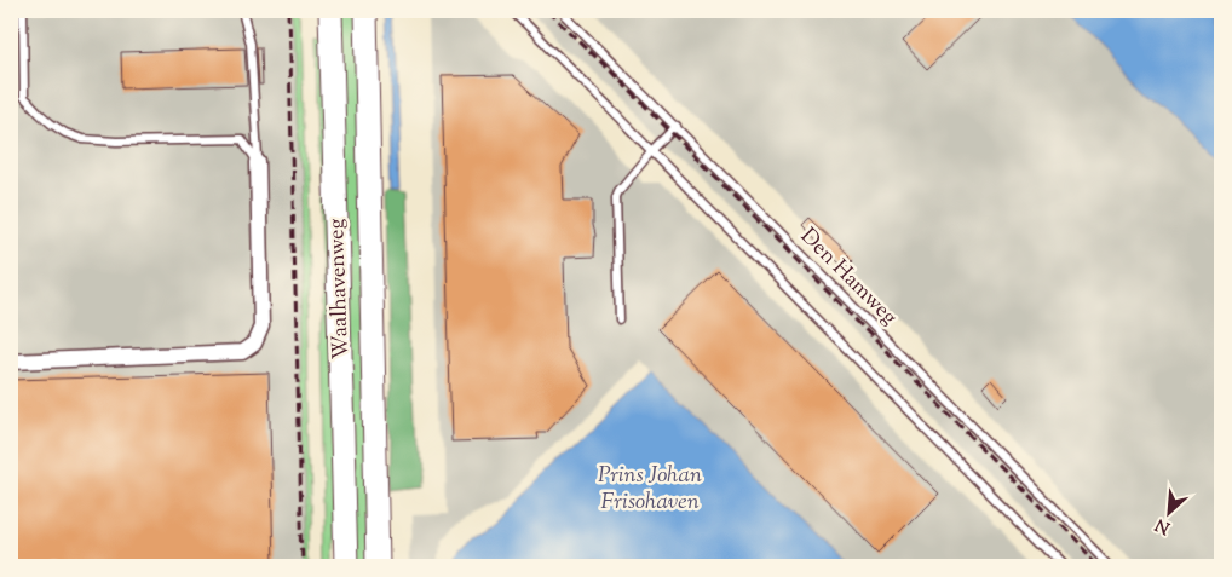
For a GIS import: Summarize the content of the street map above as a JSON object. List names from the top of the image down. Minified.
{"streets":{"street":["Waalhavenweg"],"lane":["Den Hamweg"]},"water":["Prins Johan Frisohaven"],"north":"bottom left"}
